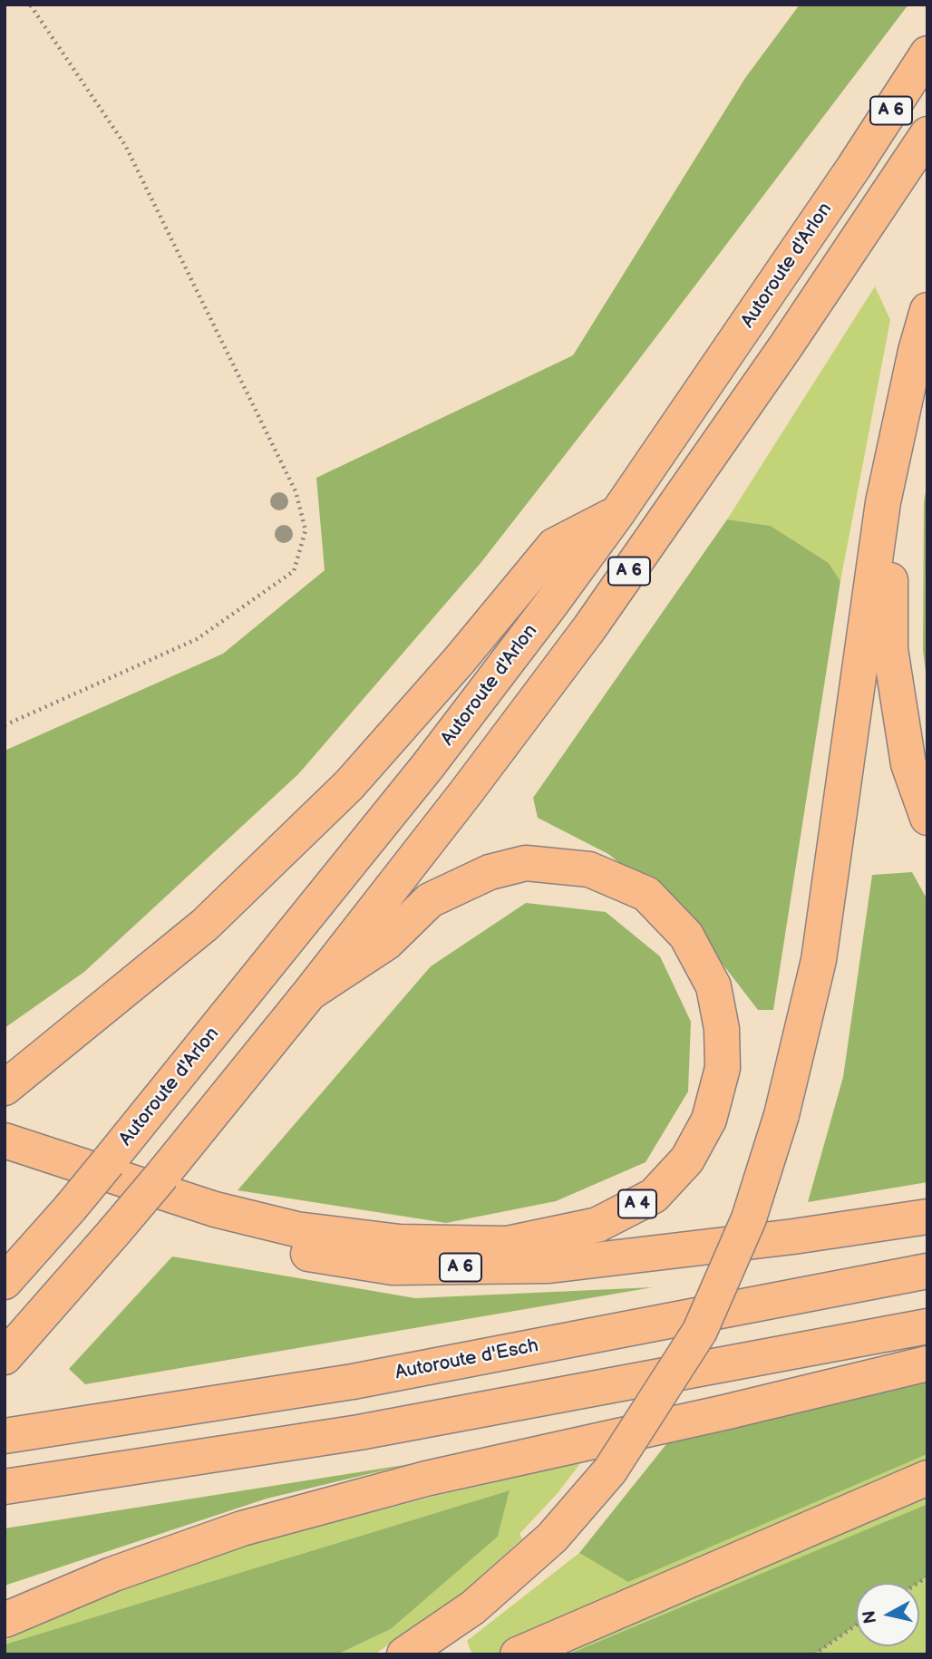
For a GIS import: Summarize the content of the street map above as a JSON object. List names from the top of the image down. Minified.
{"streets":{"highway":["A 6","Autoroute d'Arlon","A 4","Autoroute d'Esch"]},"crossings":[["A 6","A 4"]],"north":"left"}
